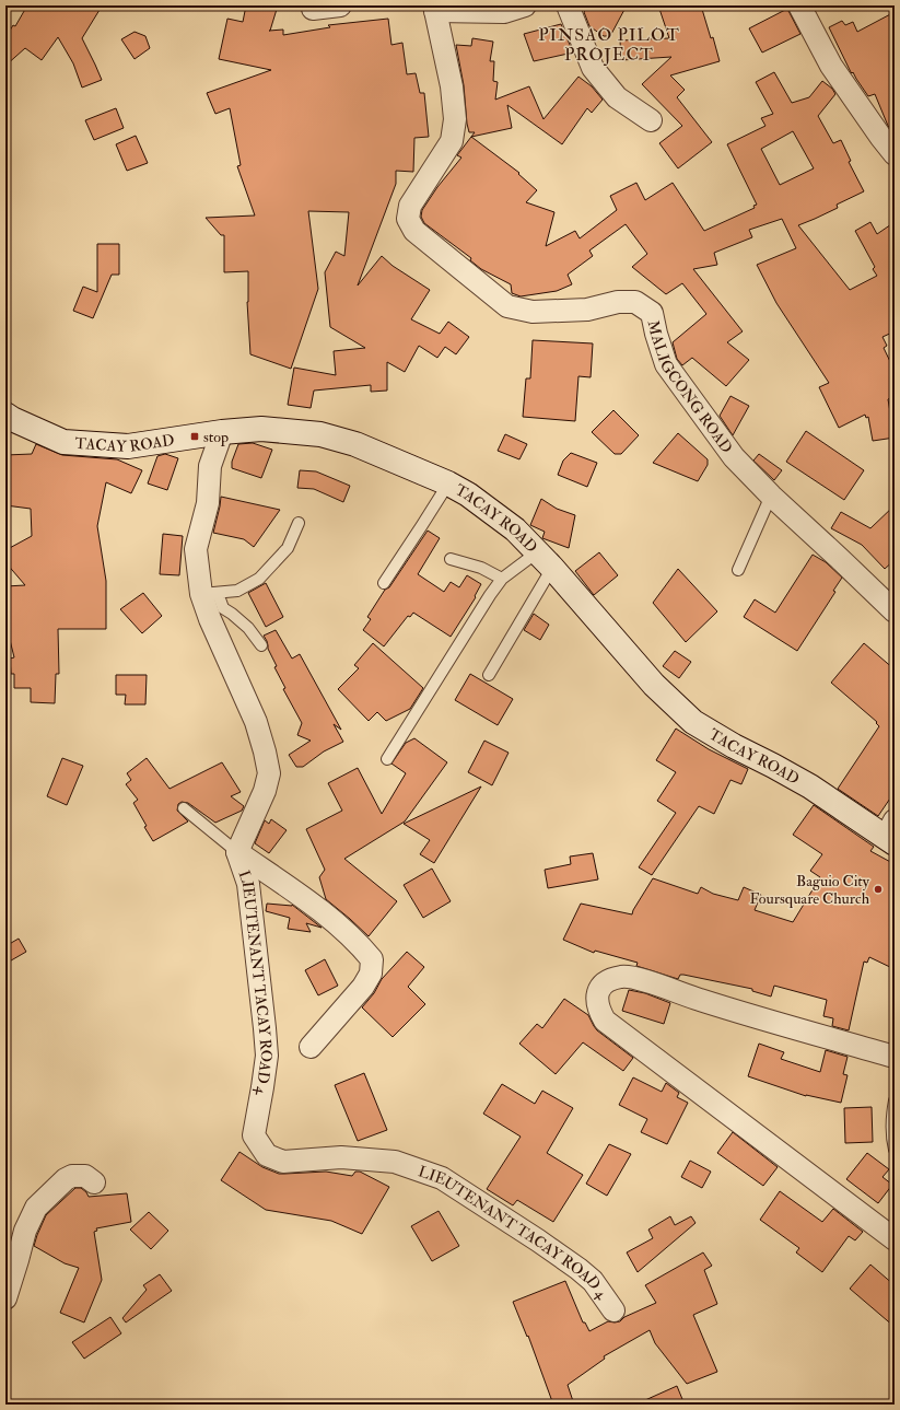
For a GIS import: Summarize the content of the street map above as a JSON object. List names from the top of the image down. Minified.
{"streets":{"main road":["TACAY ROAD"],"street":["MALIGCONG ROAD","LIEUTENANT TACAY ROAD 4"]},"crossings":[["TACAY ROAD","LIEUTENANT TACAY ROAD 4"]],"districts":["PINSAO PILOT PROJECT"],"places":{"transit":["stop"],"other":["Baguio City Foursquare Church"]}}
